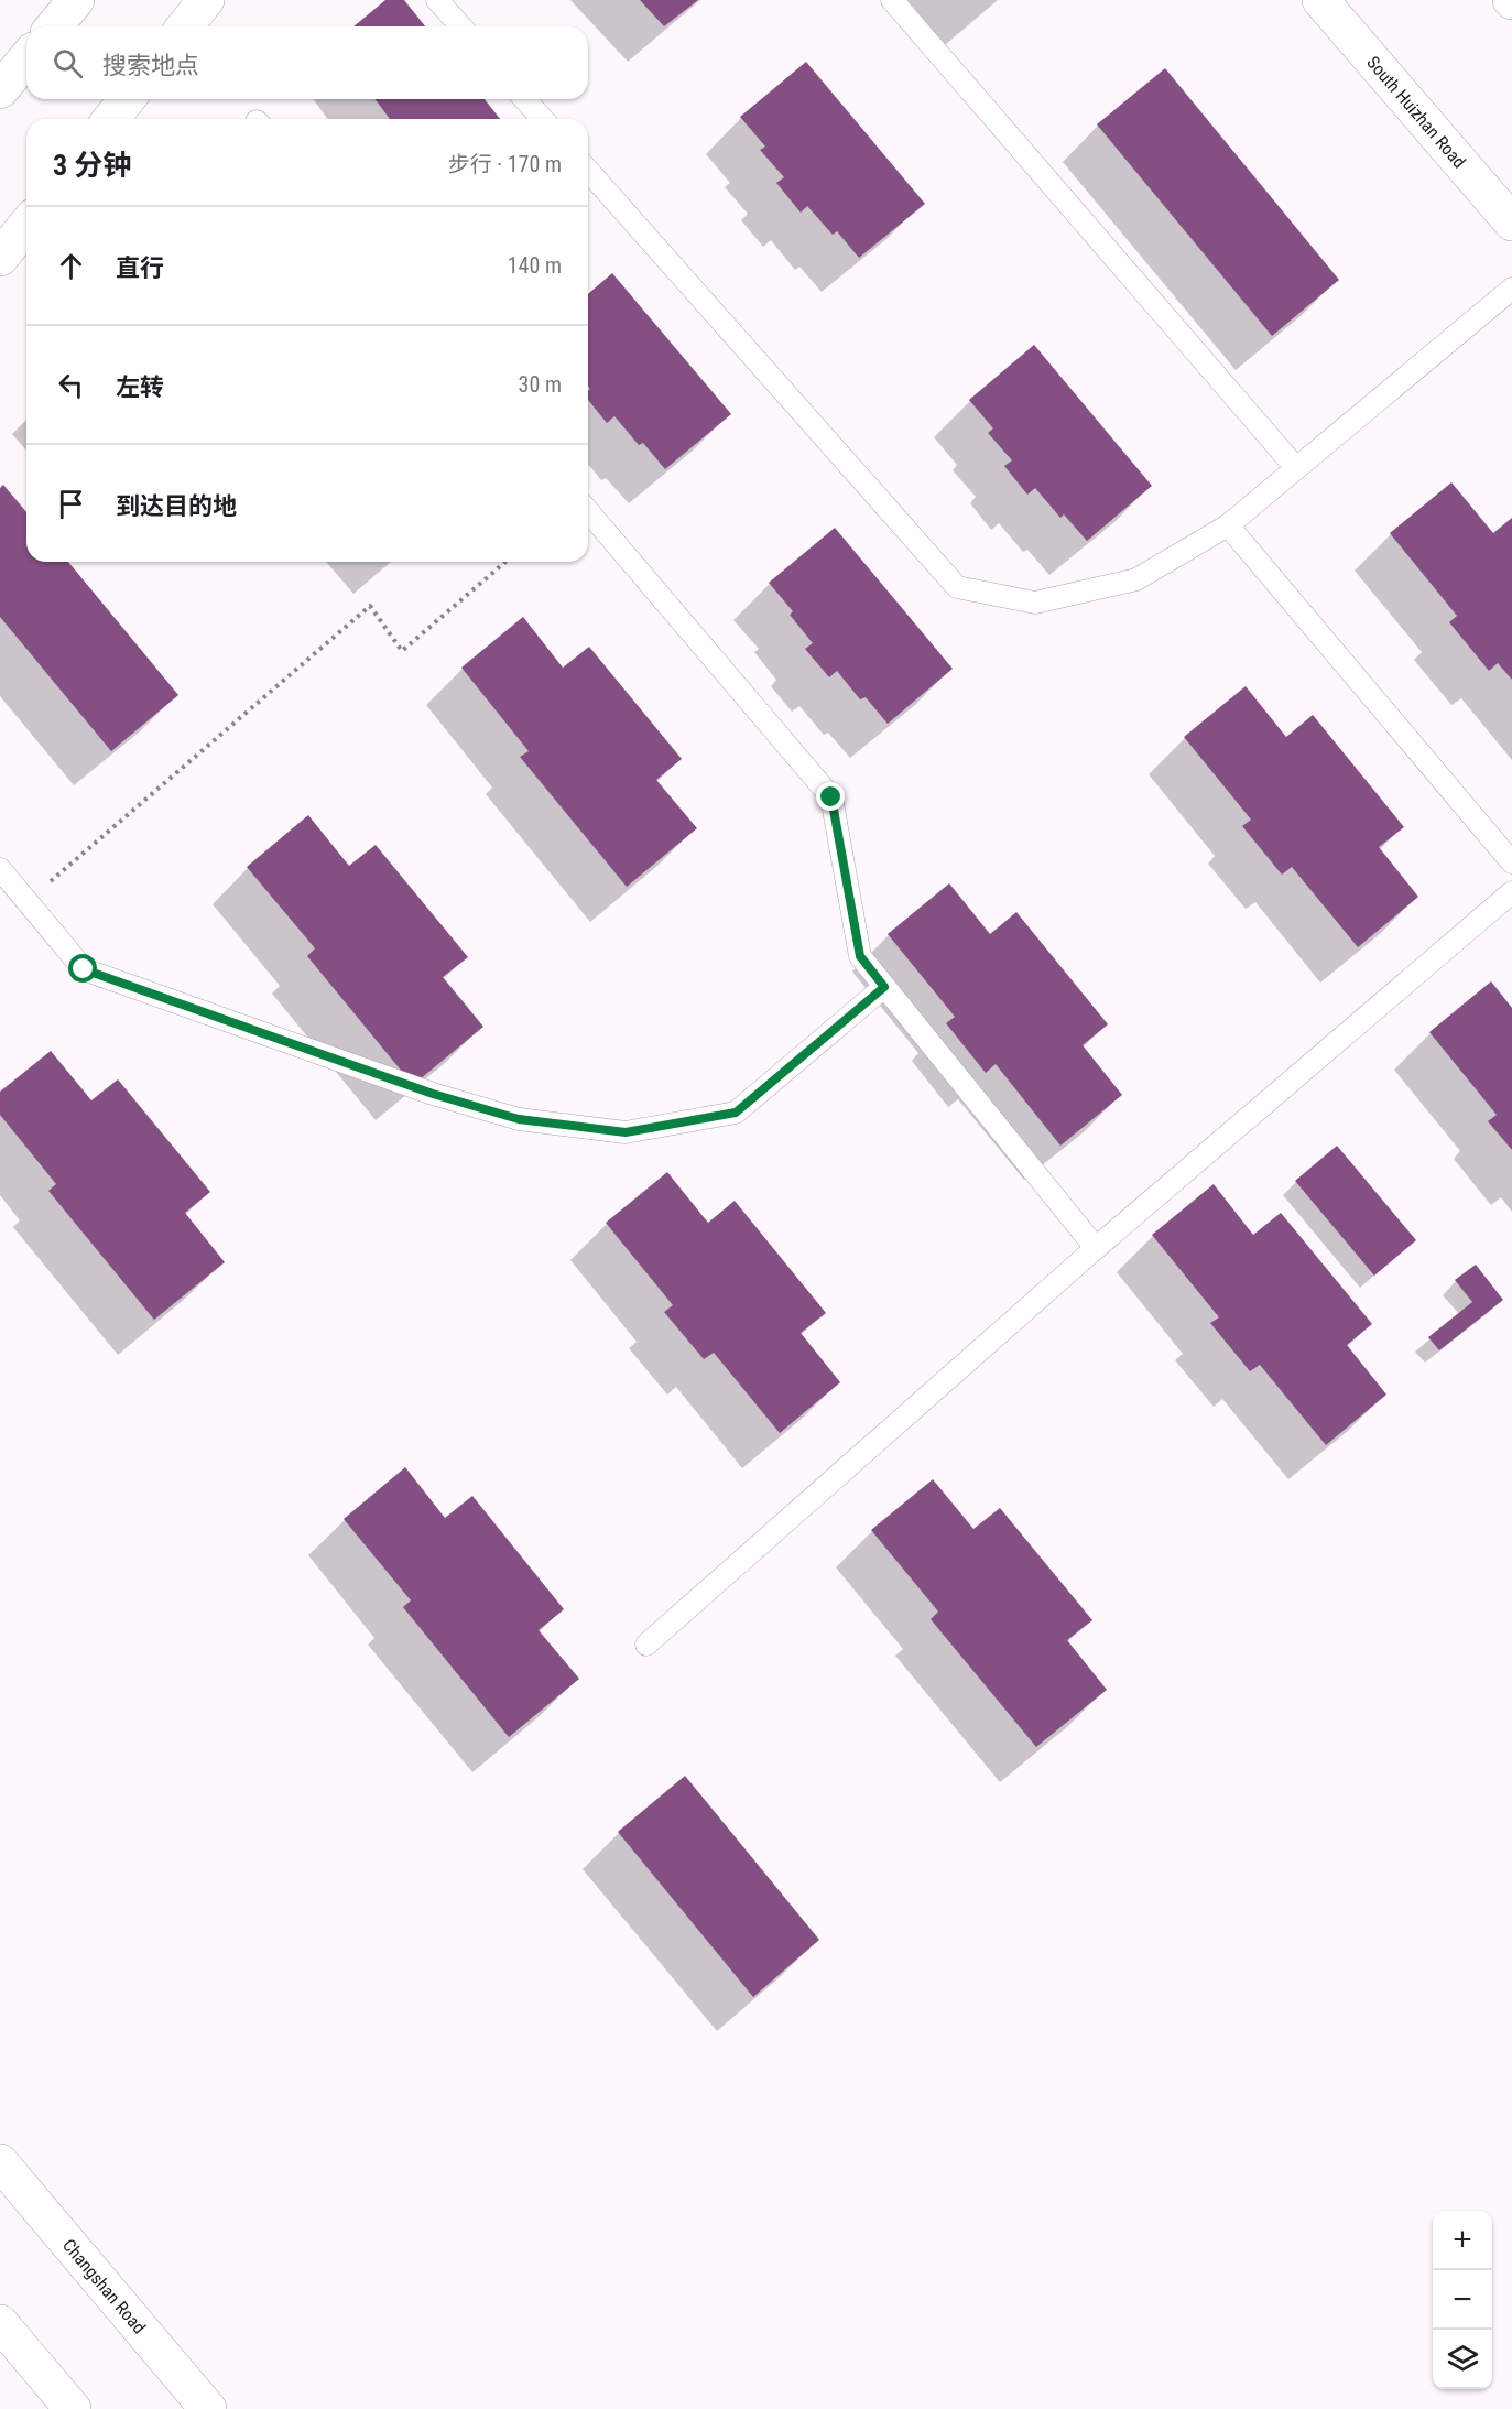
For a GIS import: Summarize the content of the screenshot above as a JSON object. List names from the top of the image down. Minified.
{"streets":{"street":["South Huizhan Road","Changshan Road"]},"page":{"search":"搜索地点","heading":["3 分钟","步行 · 170 m"],"list":[["直行","140 m"],["左转","30 m"],"到达目的地"],"map_buttons":["+","−"]}}
